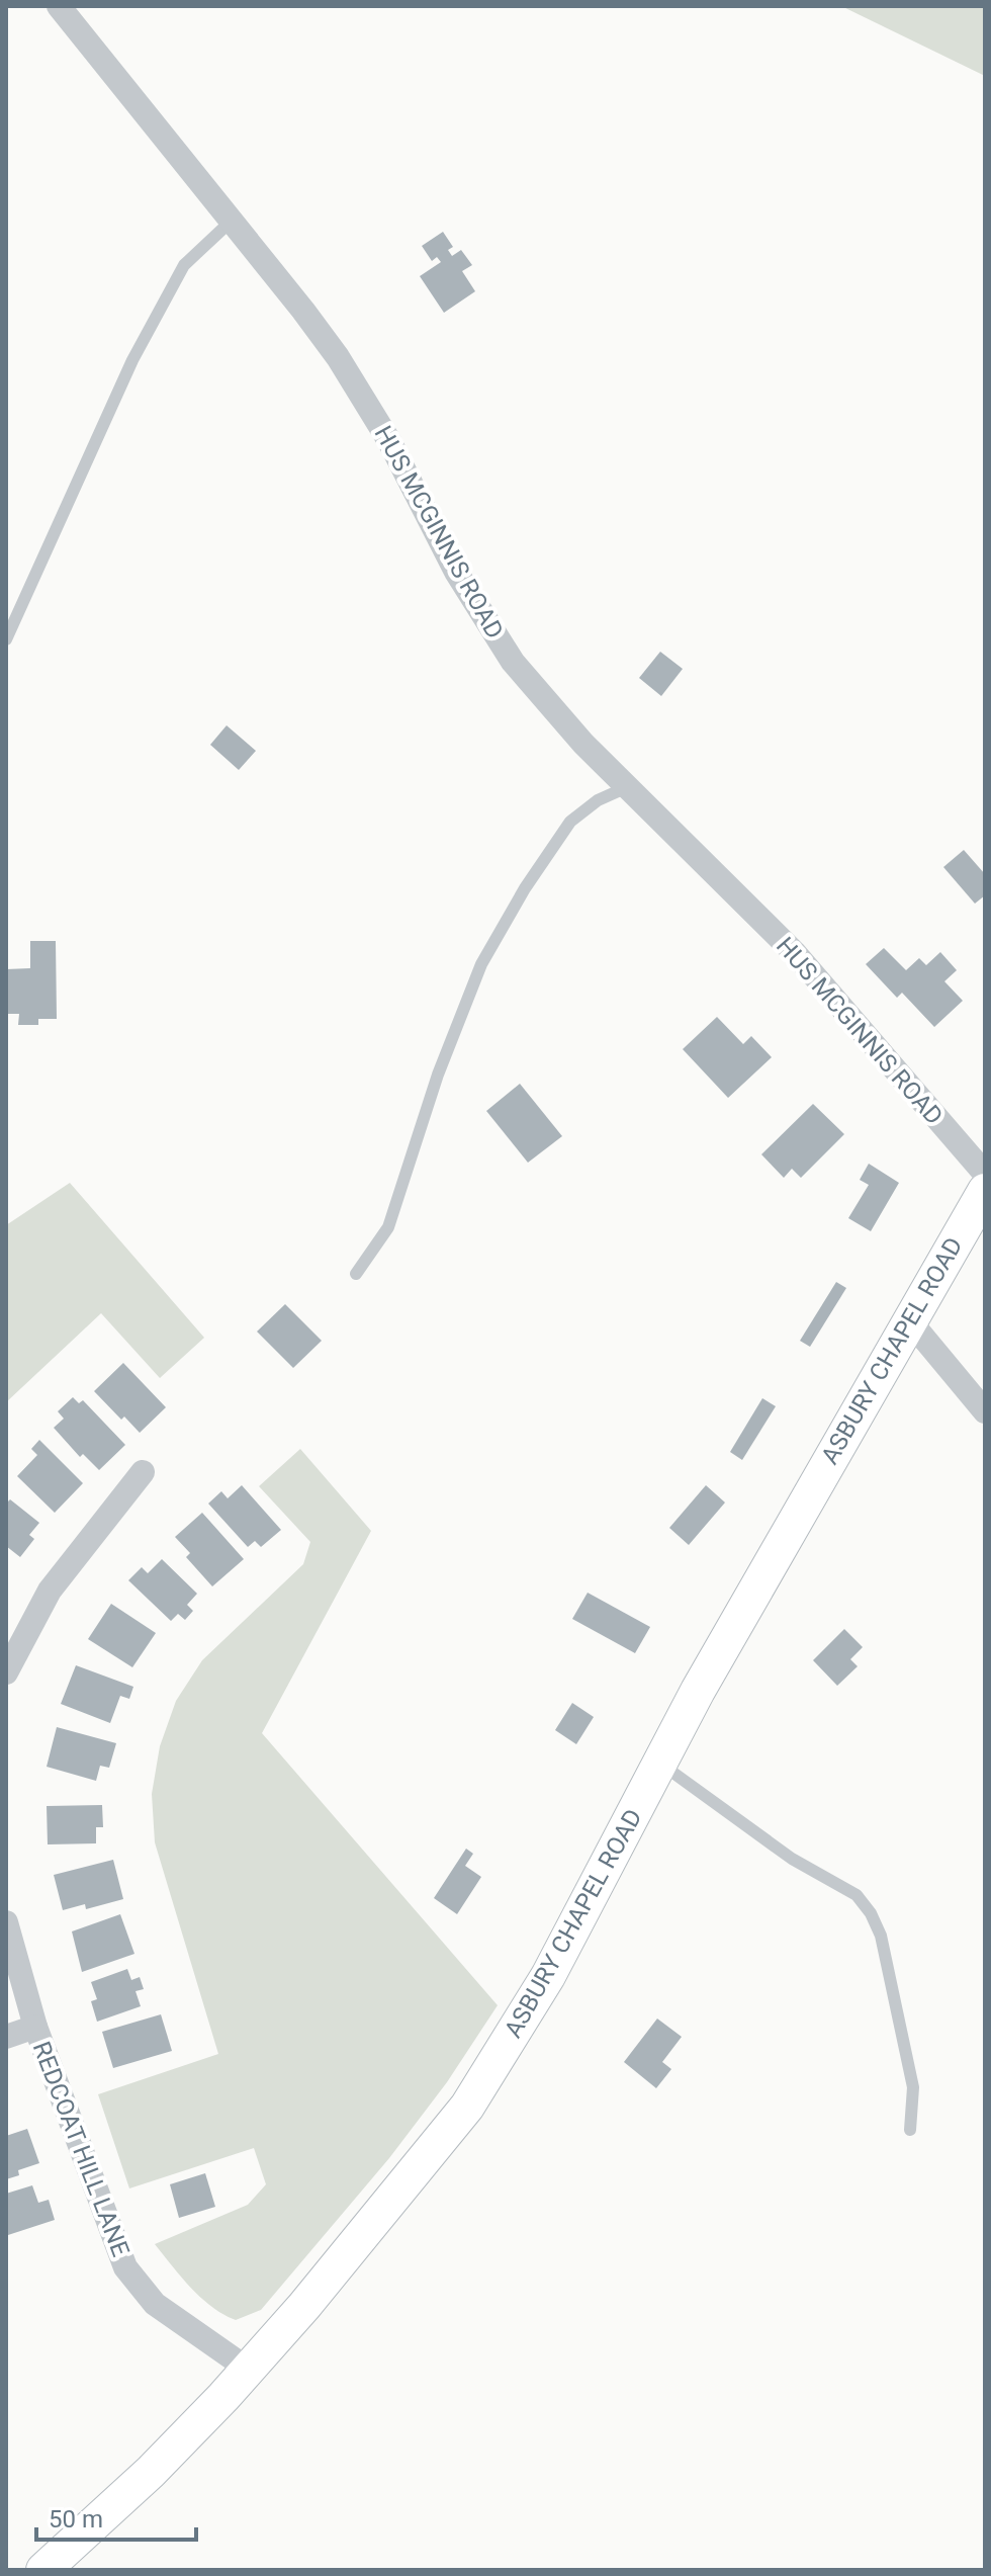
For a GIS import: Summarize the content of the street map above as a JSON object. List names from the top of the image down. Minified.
{"streets":{"main road":["ASBURY CHAPEL ROAD"],"street":["HUS MCGINNIS ROAD","REDCOAT HILL LANE"]},"crossings":[["ASBURY CHAPEL ROAD","REDCOAT HILL LANE"]],"scale_bar":"50 m"}
